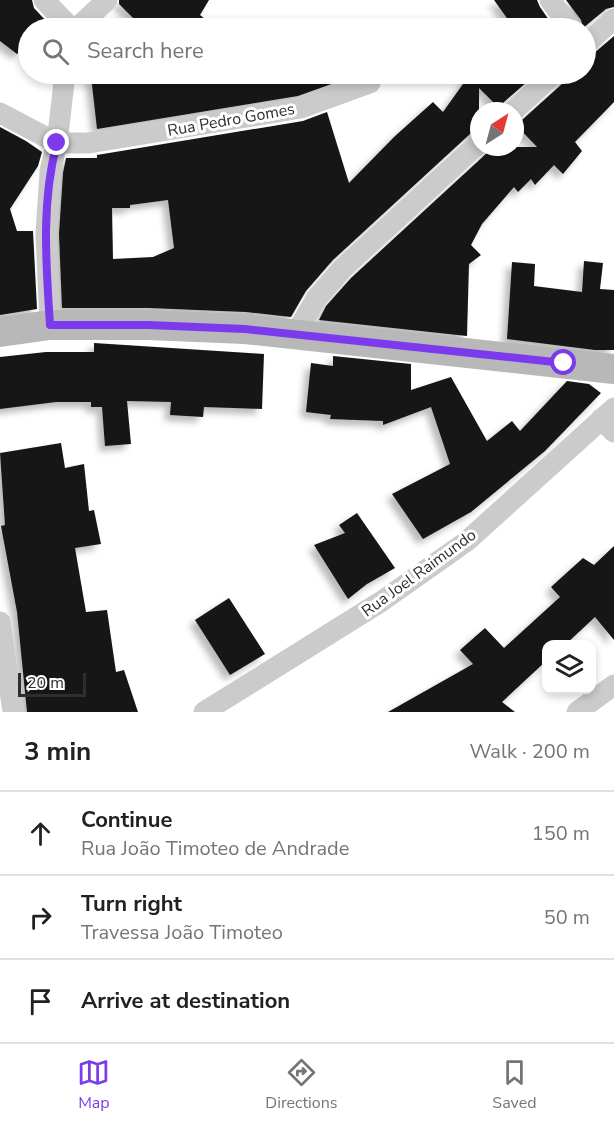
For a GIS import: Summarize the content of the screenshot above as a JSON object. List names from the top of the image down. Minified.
{"streets":{"street":["Rua Pedro Gomes","Rua Joel Raimundo"]},"scale_bar":"20 m","north":"top right","page":{"search":"Search here","scale":"20 m","heading":["3 min","Walk · 200 m"],"list":[["Continue","Rua João Timoteo de Andrade","150 m"],["Turn right","Travessa João Timoteo","50 m"],"Arrive at destination"],"nav":["Map","Directions","Saved"]}}
